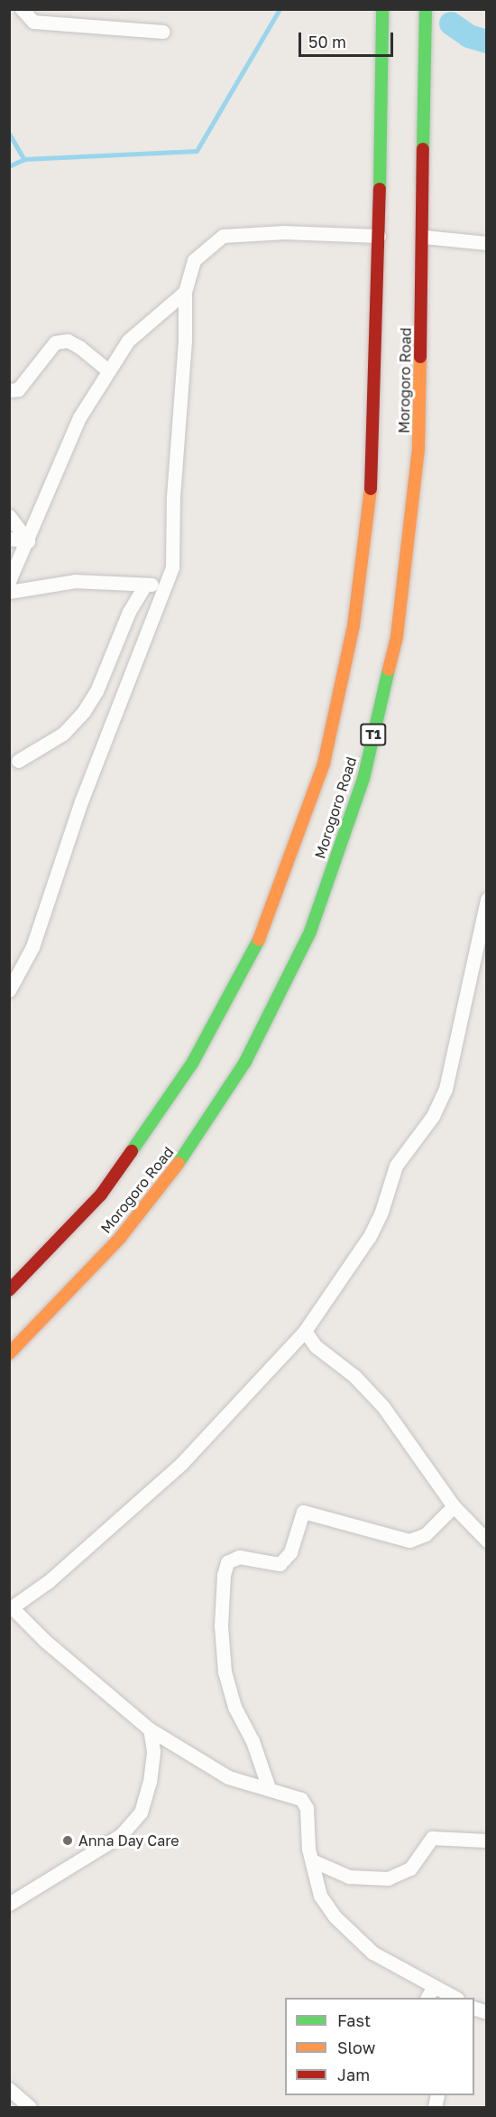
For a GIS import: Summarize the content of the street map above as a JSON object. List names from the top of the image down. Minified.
{"streets":{"highway":["Morogoro Road","T1"]},"places":["Anna Day Care"],"legend":["Fast","Slow","Jam"],"scale_bar":"50 m"}
